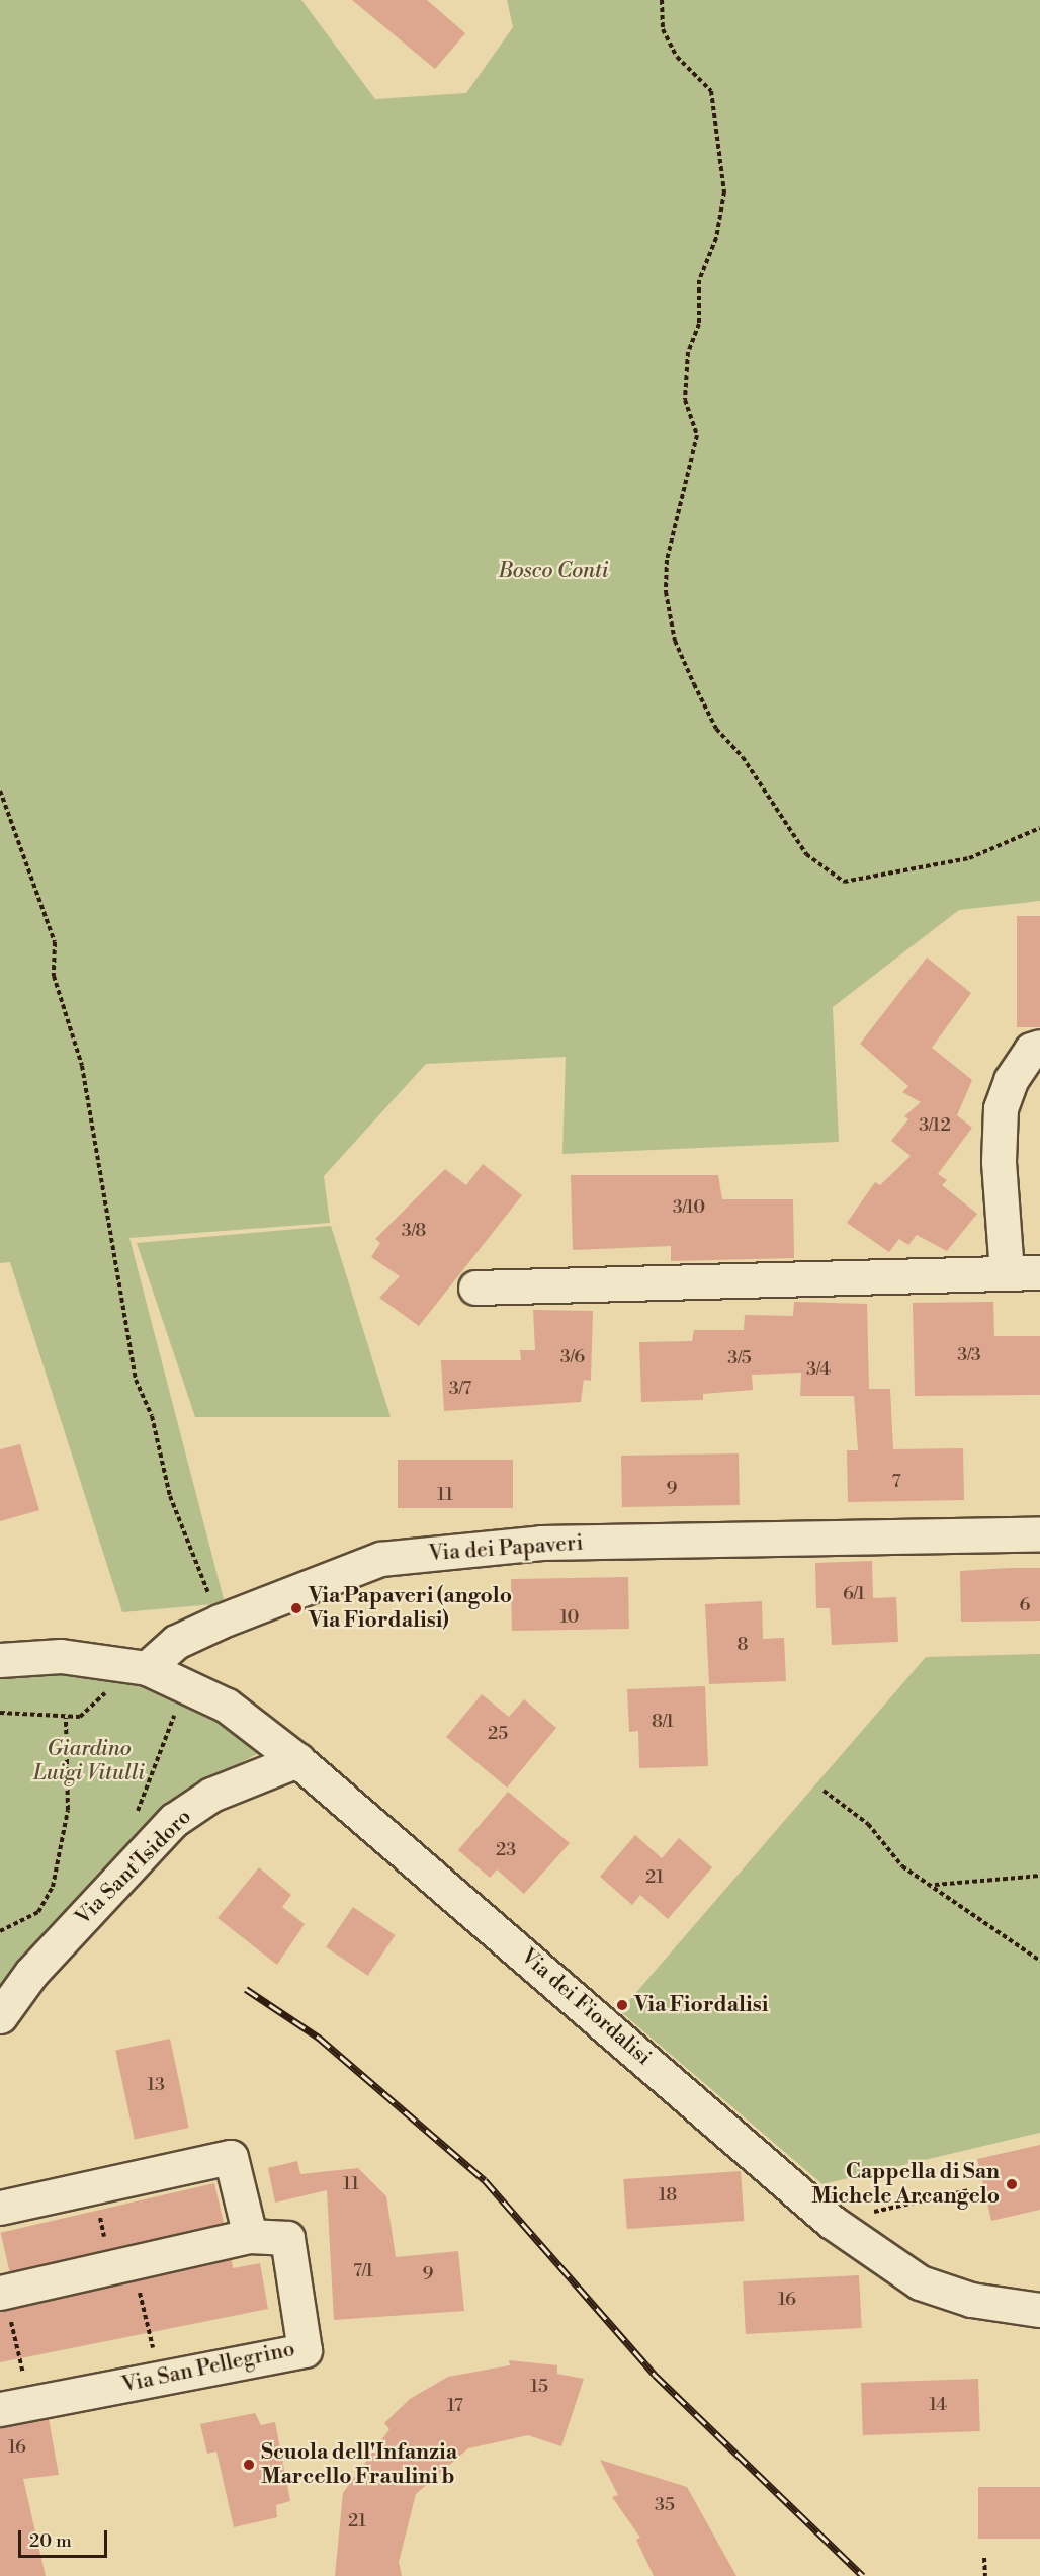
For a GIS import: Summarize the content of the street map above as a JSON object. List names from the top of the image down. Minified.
{"streets":{"street":["Via dei Papaveri","Via Sant'Isidoro","Via dei Fiordalisi","Via San Pellegrino"]},"crossings":[["Via dei Papaveri","Via dei Fiordalisi"],["Via Sant'Isidoro","Via dei Fiordalisi"]],"parks":["Bosco Conti","Giardino Luigi Vitulli"],"places":["Via Papaveri (angolo Via Fiordalisi)","Via Fiordalisi","Cappella di San Michele Arcangelo","Scuola dell'Infanzia Marcello Fraulini b"],"house_numbers":["3/12","3/10","3/8","3/3","3/6","3/5","3/4","3/7","7","9","11","6/1","6","10","8","8/1","25","23","21","13","11","18","7/1","9","16","15","14","17","16","35","21"],"scale_bar":"20 m"}
